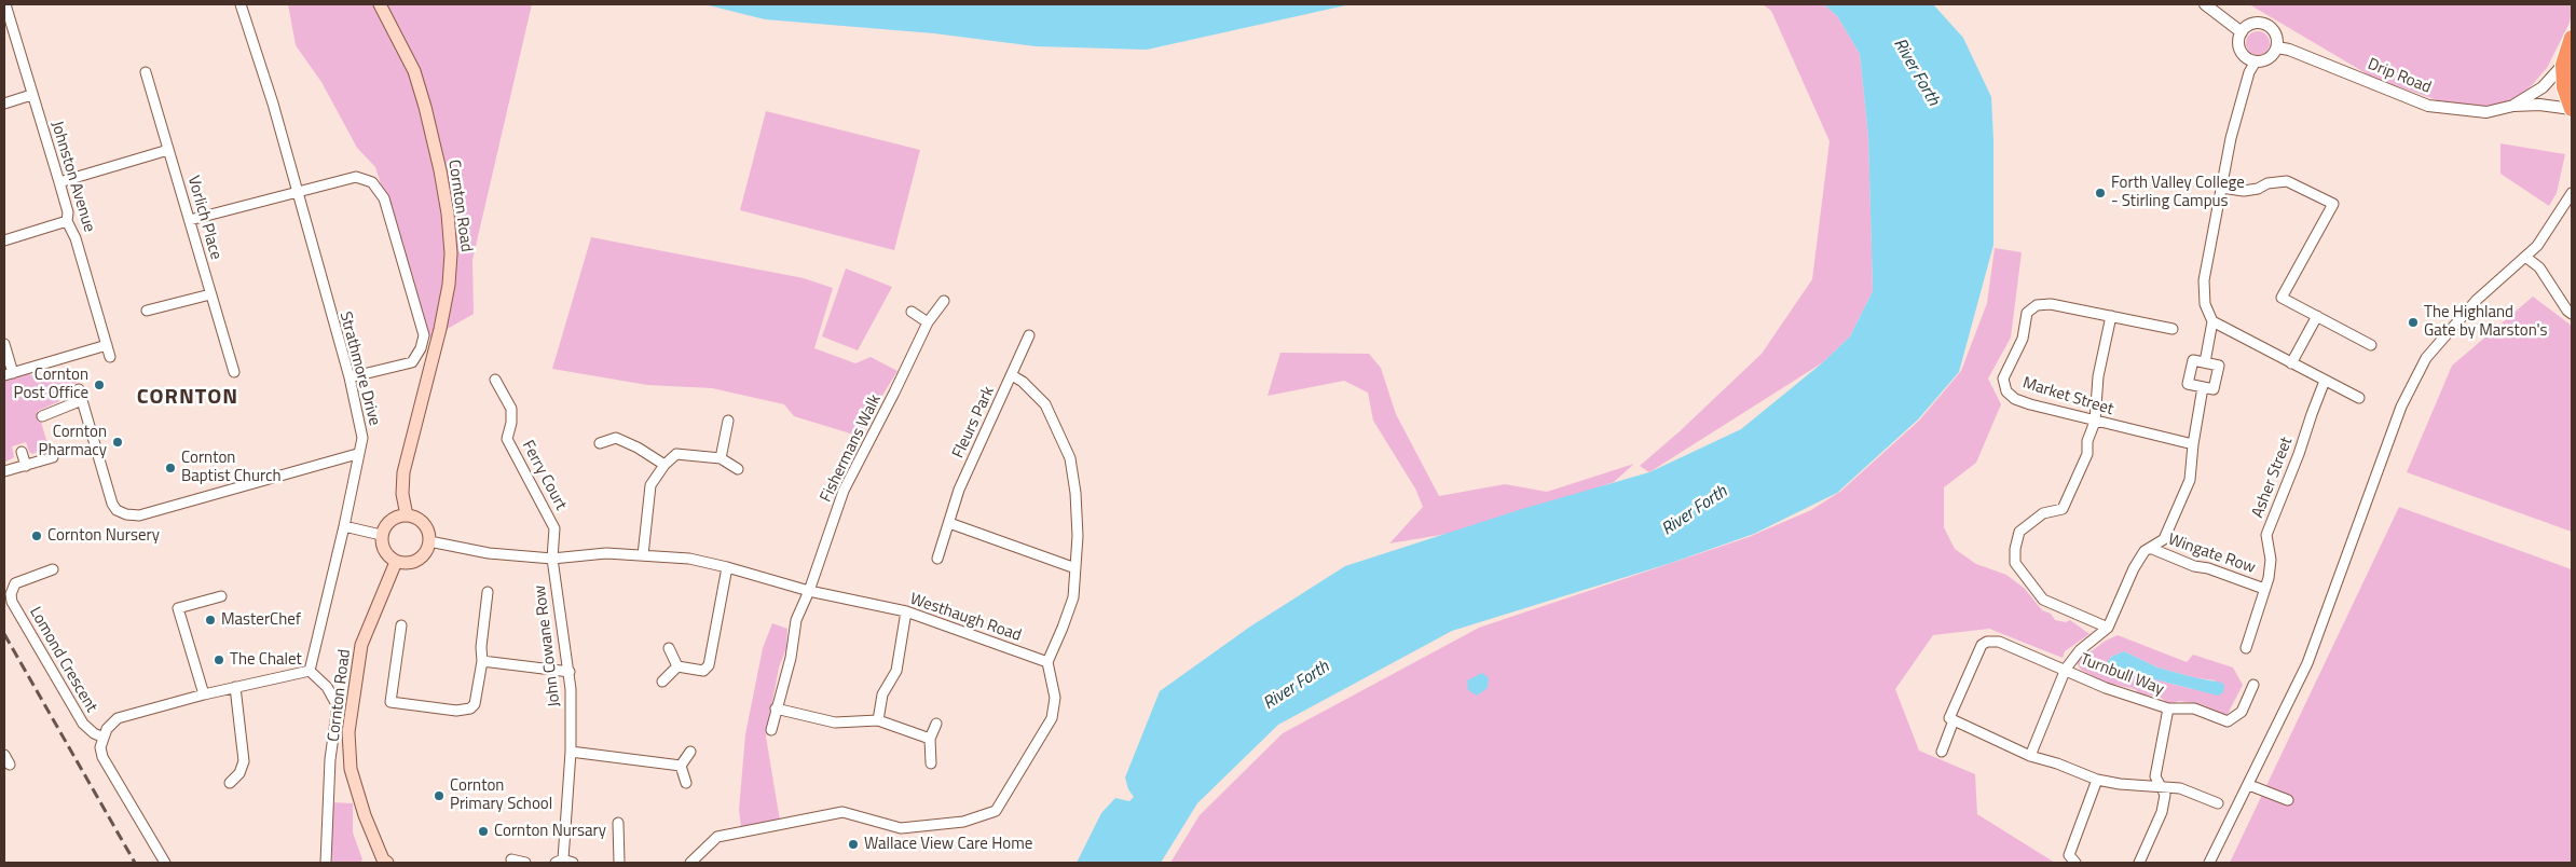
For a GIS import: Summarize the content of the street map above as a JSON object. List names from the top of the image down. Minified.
{"streets":{"main road":["Cornton Road"],"street":["Drip Road","Johnston Avenue","Vorlich Place","Strathmore Drive","Market Street","Fleurs Park","Fishermans Walk","Ferry Court","Asher Street","Wingate Row","Westhaugh Road","John Cowane Row","Lomond Crescent","Turnbull Way"]},"crossings":[["Cornton Road","Westhaugh Road"],["Fishermans Walk","Westhaugh Road"],["Ferry Court","Westhaugh Road"],["Ferry Court","John Cowane Row"],["Asher Street","Wingate Row"],["Westhaugh Road","John Cowane Row"]],"districts":["CORNTON"],"water":["River Forth"],"places":["Forth Valley College - Stirling Campus","The Highland Gate by Marston's","Cornton Post Office","Cornton Pharmacy","Cornton Baptist Church","Cornton Nursery","MasterChef","The Chalet","Cornton Primary School","Cornton Nursary","Wallace View Care Home"]}
